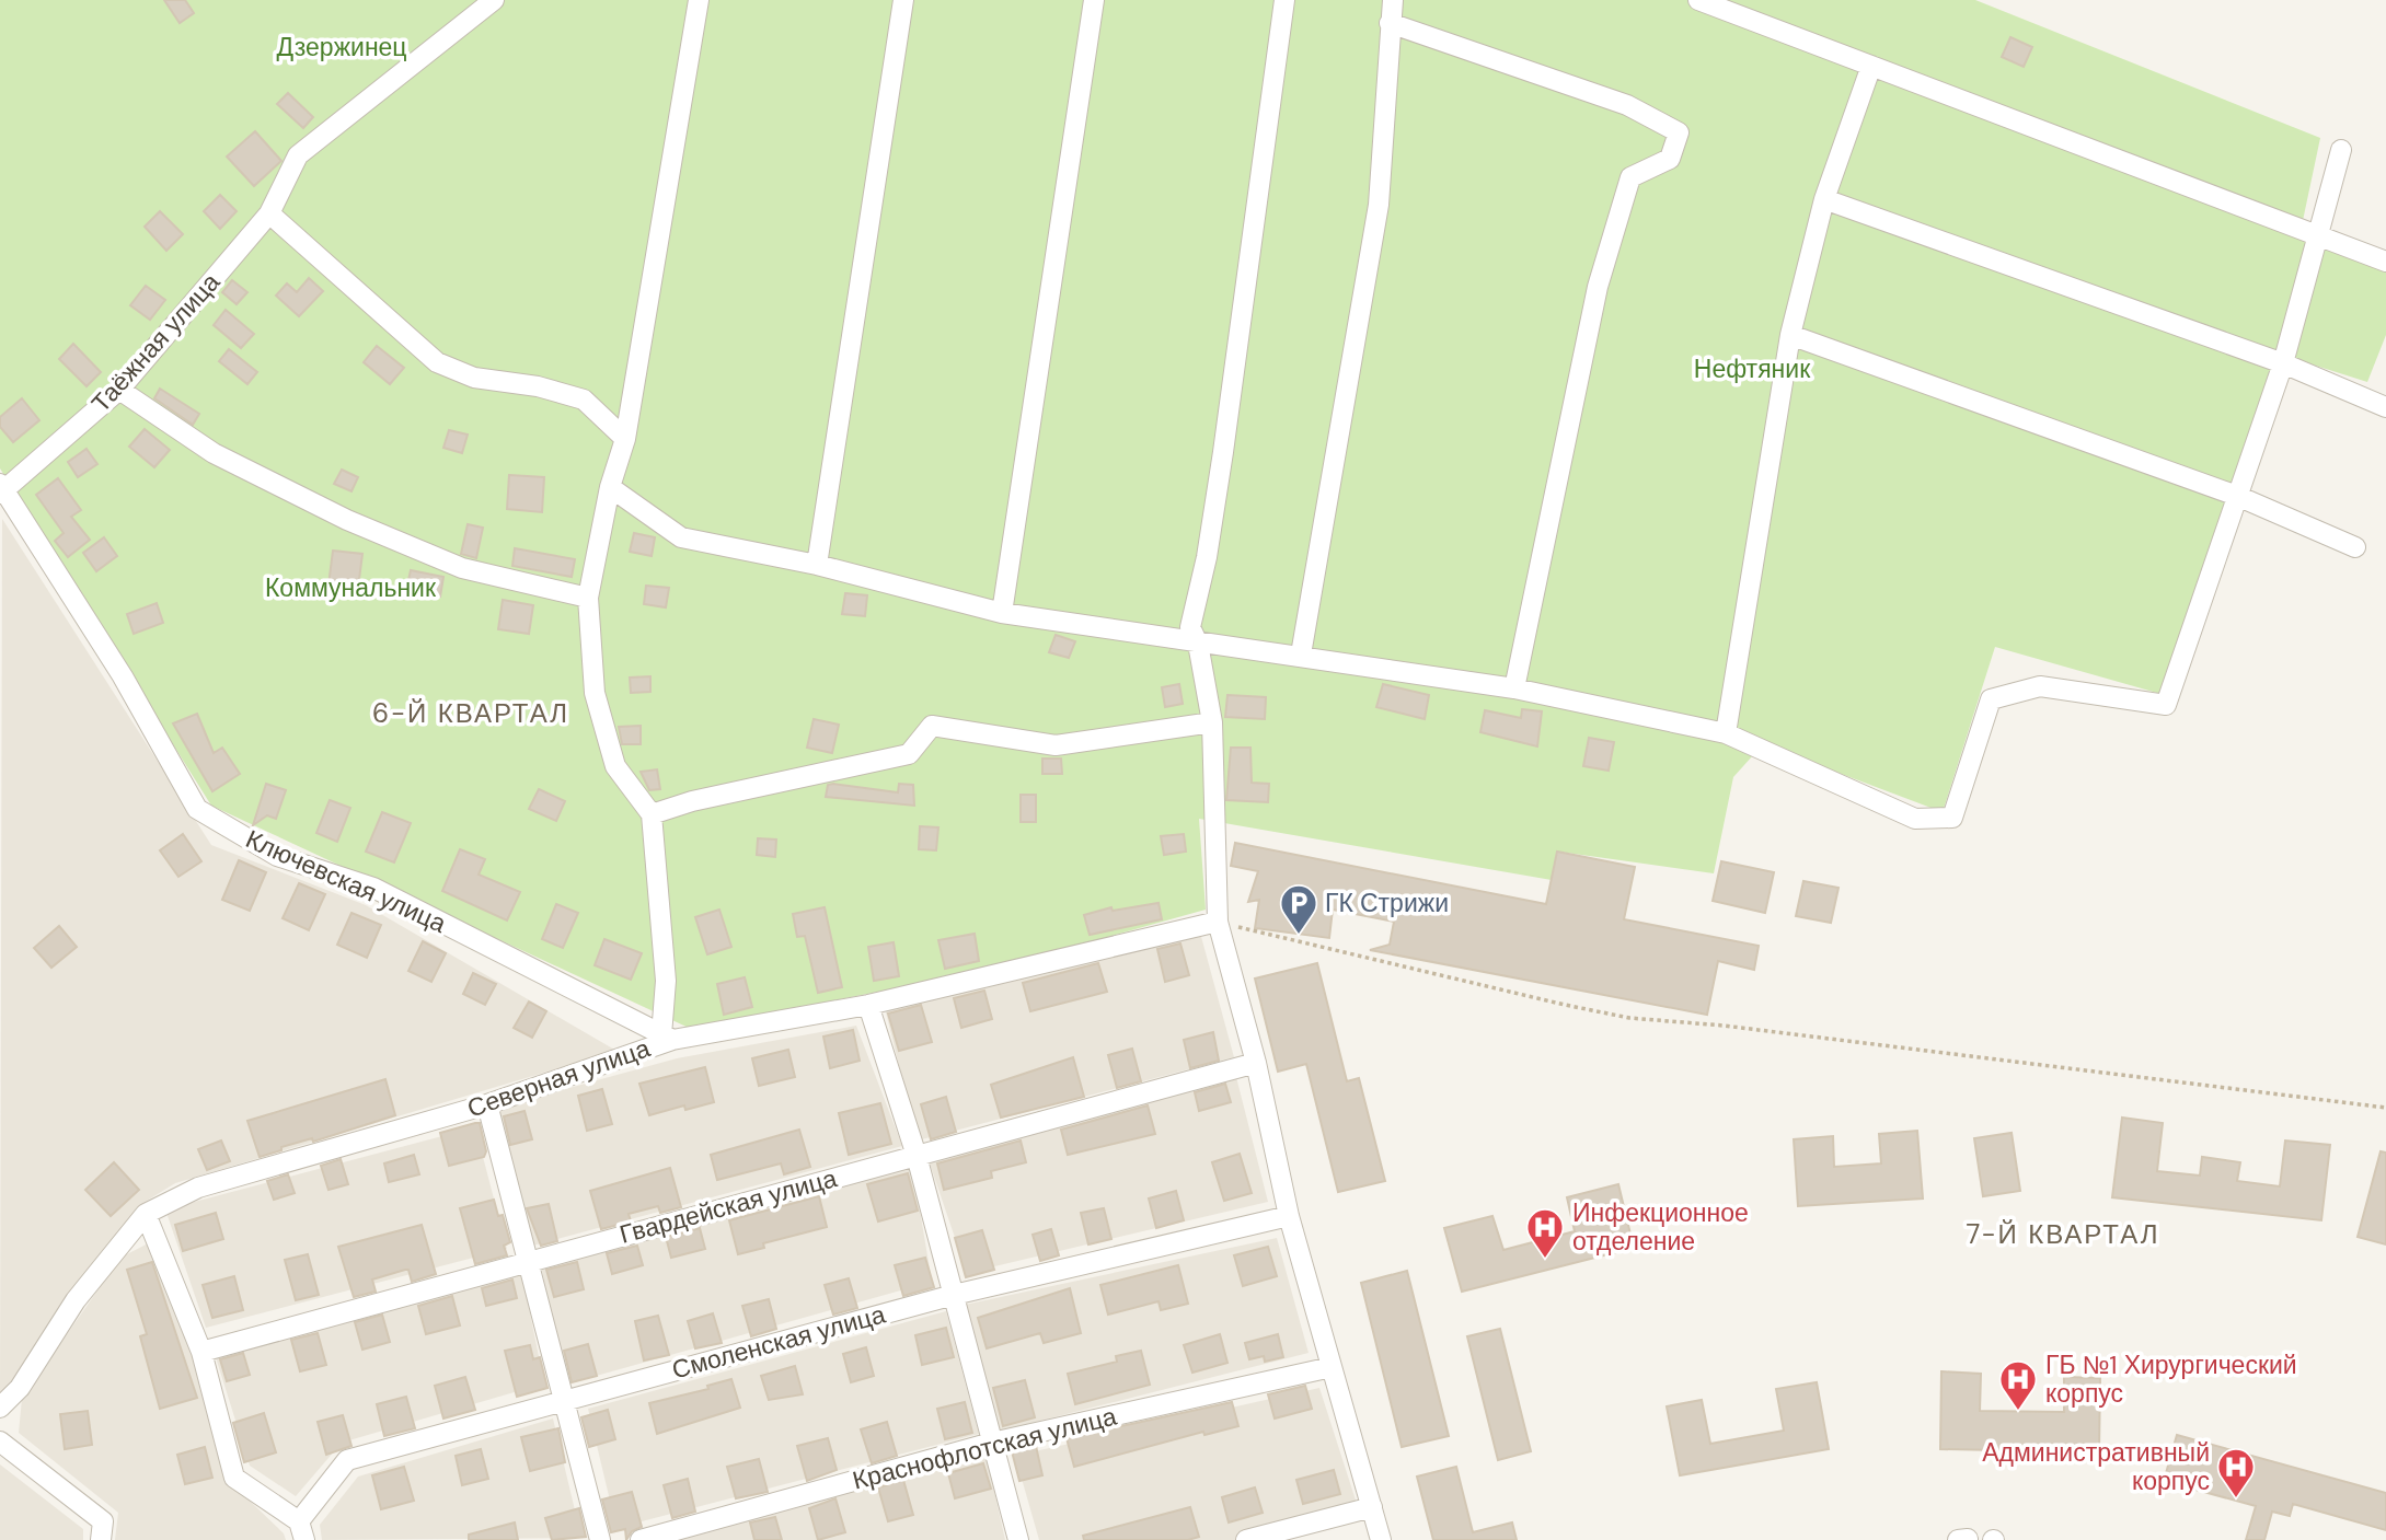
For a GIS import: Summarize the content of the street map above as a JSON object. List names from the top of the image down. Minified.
{"streets":{"street":["Таёжная улица","Ключевская улица","Северная улица","Гвардейская улица","Смоленская улица","Краснофлотская улица"]},"crossings":[["Таёжная улица","Ключевская улица"],["Ключевская улица","Северная улица"]],"districts":["6-Й КВАРТАЛ","7-Й КВАРТАЛ"],"parks":["Дзержинец","Нефтяник","Коммунальник"],"places":{"parking":["ГК Стрижи"],"hospital":["Инфекционное отделение","ГБ №1 Хирургический корпус","Административный корпус"]}}
